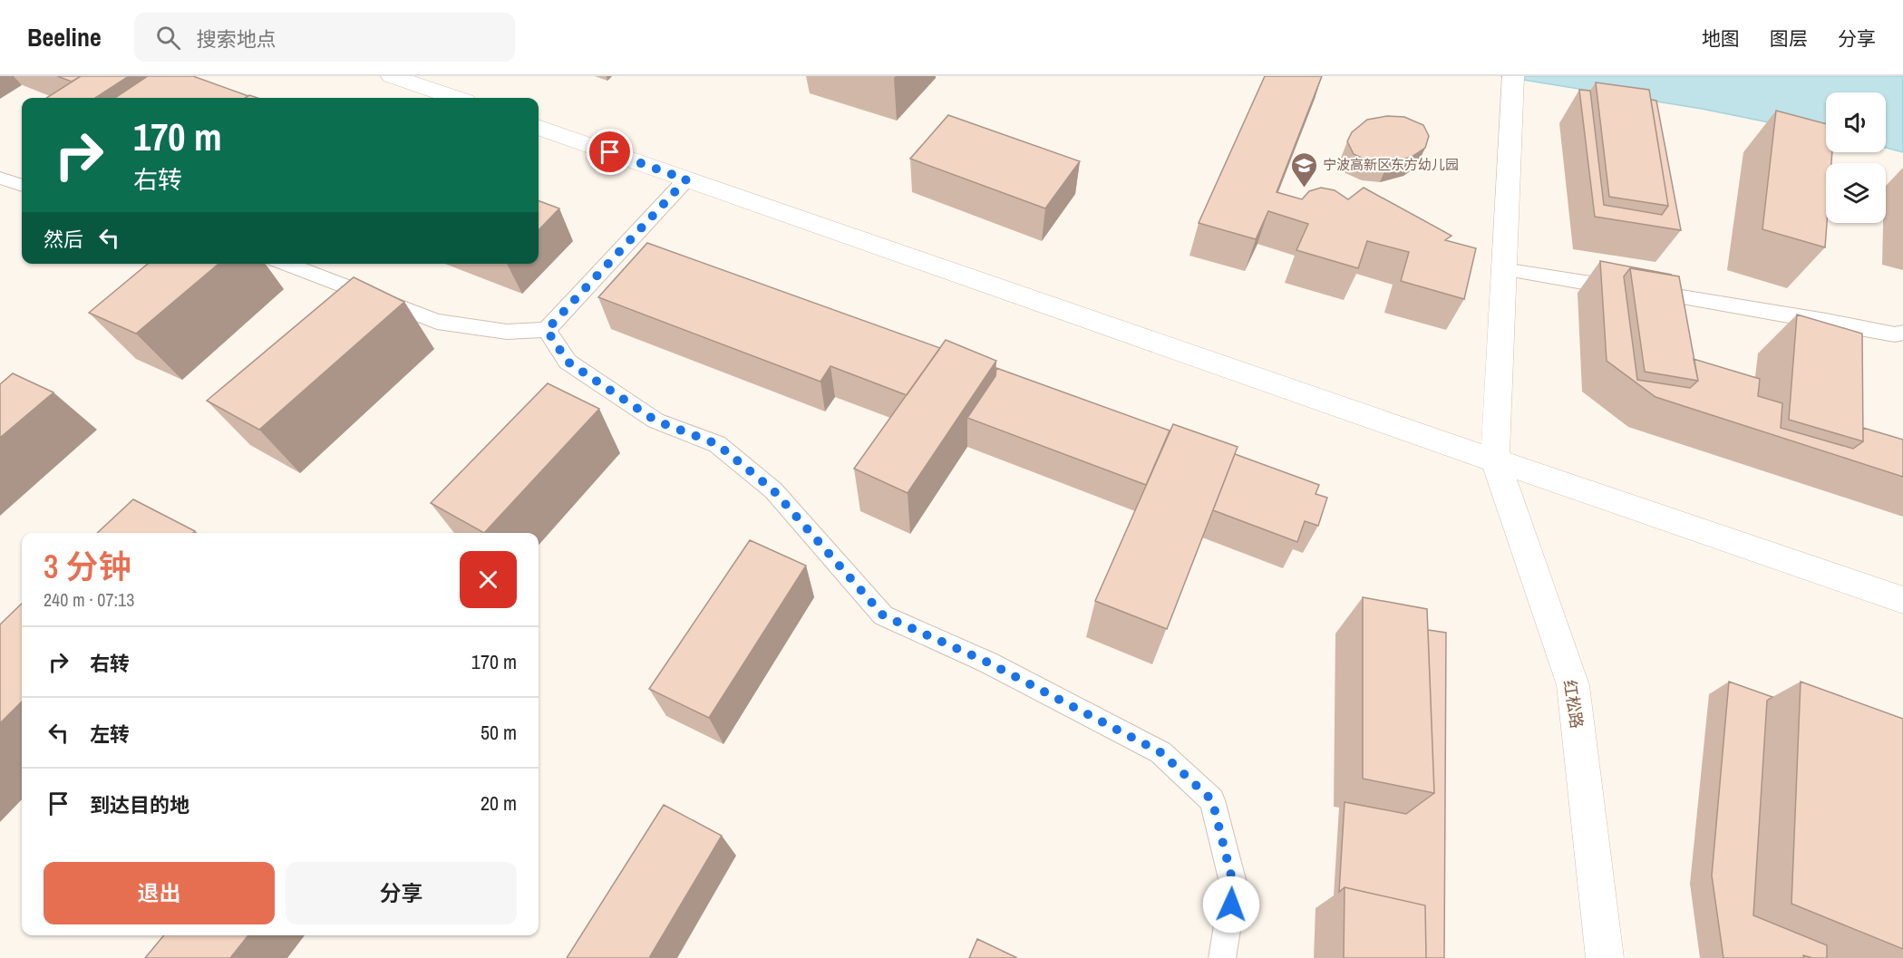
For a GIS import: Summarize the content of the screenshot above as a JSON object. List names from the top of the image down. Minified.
{"streets":{"street":["红松路"]},"places":{"school or university":["宁波高新区东方幼儿园"]},"page":{"header":"Beeline","search":"搜索地点","nav":["地图","图层","分享"],"turn":["170 m","右转"],"then":"然后","heading":["3 分钟","240 m · 07:13"],"list":[{"name":"右转","value":"170 m"},{"name":"左转","value":"50 m"},{"name":"到达目的地","value":"20 m"}],"buttons":["退出","分享"]}}
